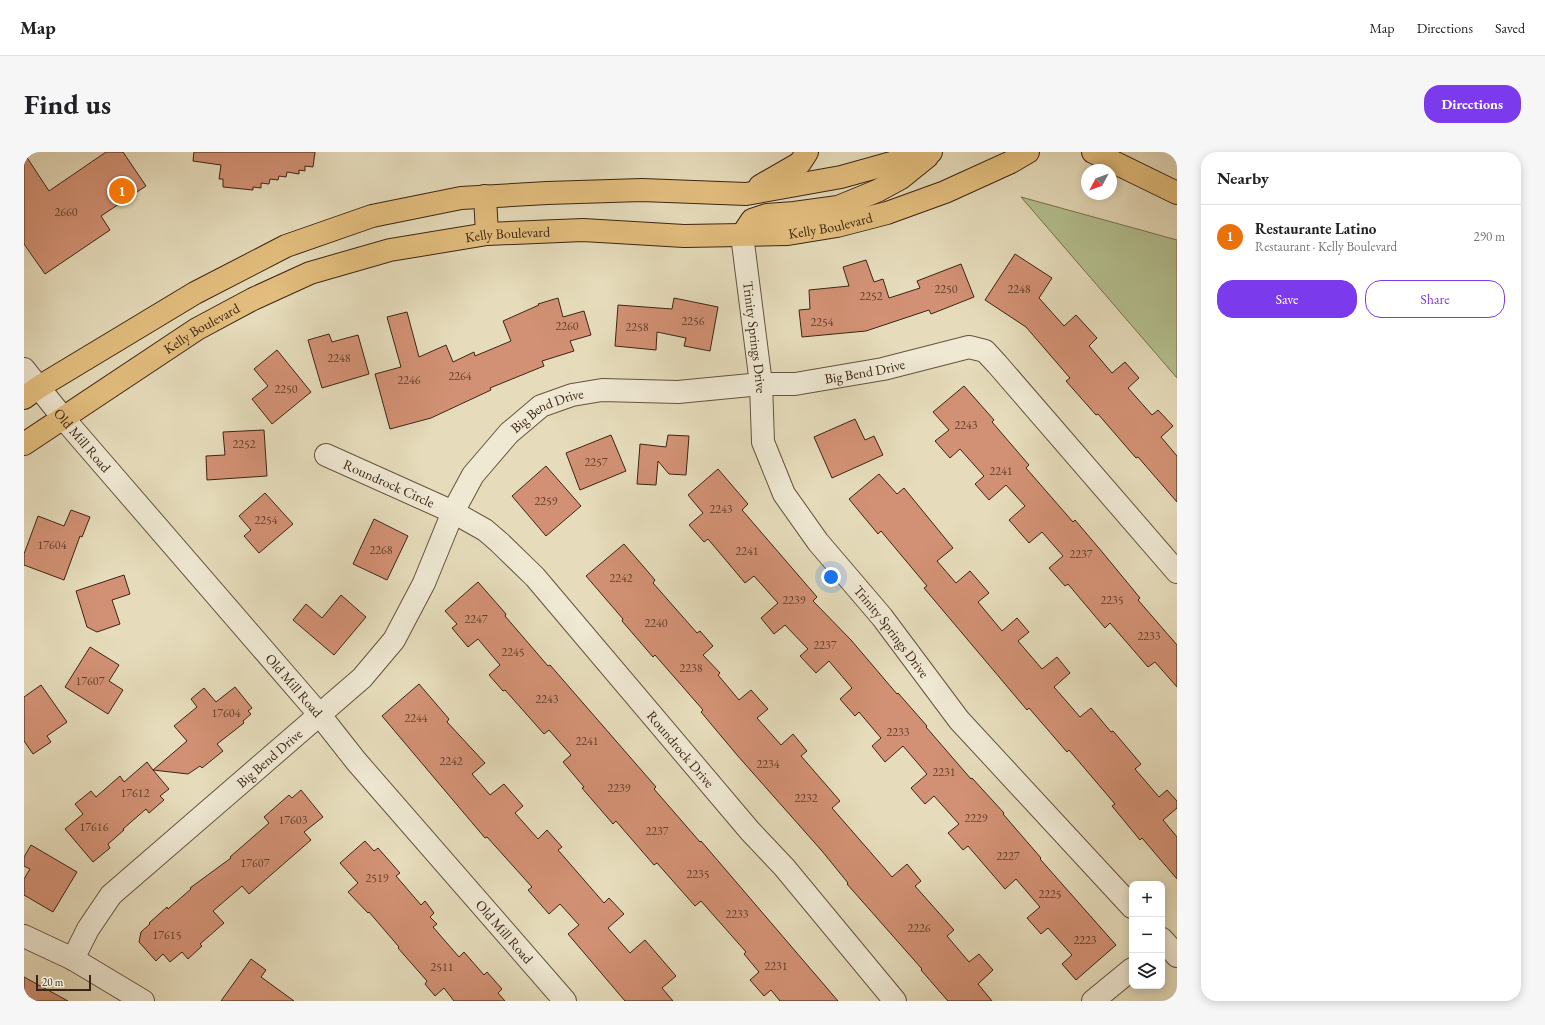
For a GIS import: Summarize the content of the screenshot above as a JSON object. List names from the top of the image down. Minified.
{"streets":{"main road":["Kelly Boulevard"],"street":["Trinity Springs Drive","Big Bend Drive","Old Mill Road","Roundrock Circle","Roundrock Drive"]},"crossings":[["Kelly Boulevard","Trinity Springs Drive"],["Kelly Boulevard","Old Mill Road"],["Trinity Springs Drive","Big Bend Drive"],["Big Bend Drive","Old Mill Road"],["Big Bend Drive","Roundrock Circle"],["Big Bend Drive","Roundrock Drive"],["Roundrock Circle","Roundrock Drive"]],"house_numbers":["2660","2250","2248","2252","2256","2254","2260","2258","2248","2264","2246","2250","2243","2252","2257","2241","2259","2243","2254","17604","2268","2241","2237","2242","2239","2235","2247","2240","2233","2237","2245","2238","17607","2243","17604","2244","2233","2241","2242","2234","2231","2239","17612","2232","2229","17603","17616","2237","2227","17607","2235","2519","2225","2233","2226","17615","2223","2231","2511"],"scale_bar":"20 m","north":"bottom left","page":{"header":"Map","nav":["Map","Directions","Saved"],"buttons":["Directions",["Save","Share"]],"title":"Find us","heading":"Nearby","pins":"1","list":[{"mark":"1","name":"Restaurante Latino","note":"Restaurant · Kelly Boulevard","value":"290 m"}],"map_buttons":["+","−"],"scale":"20 m"}}
